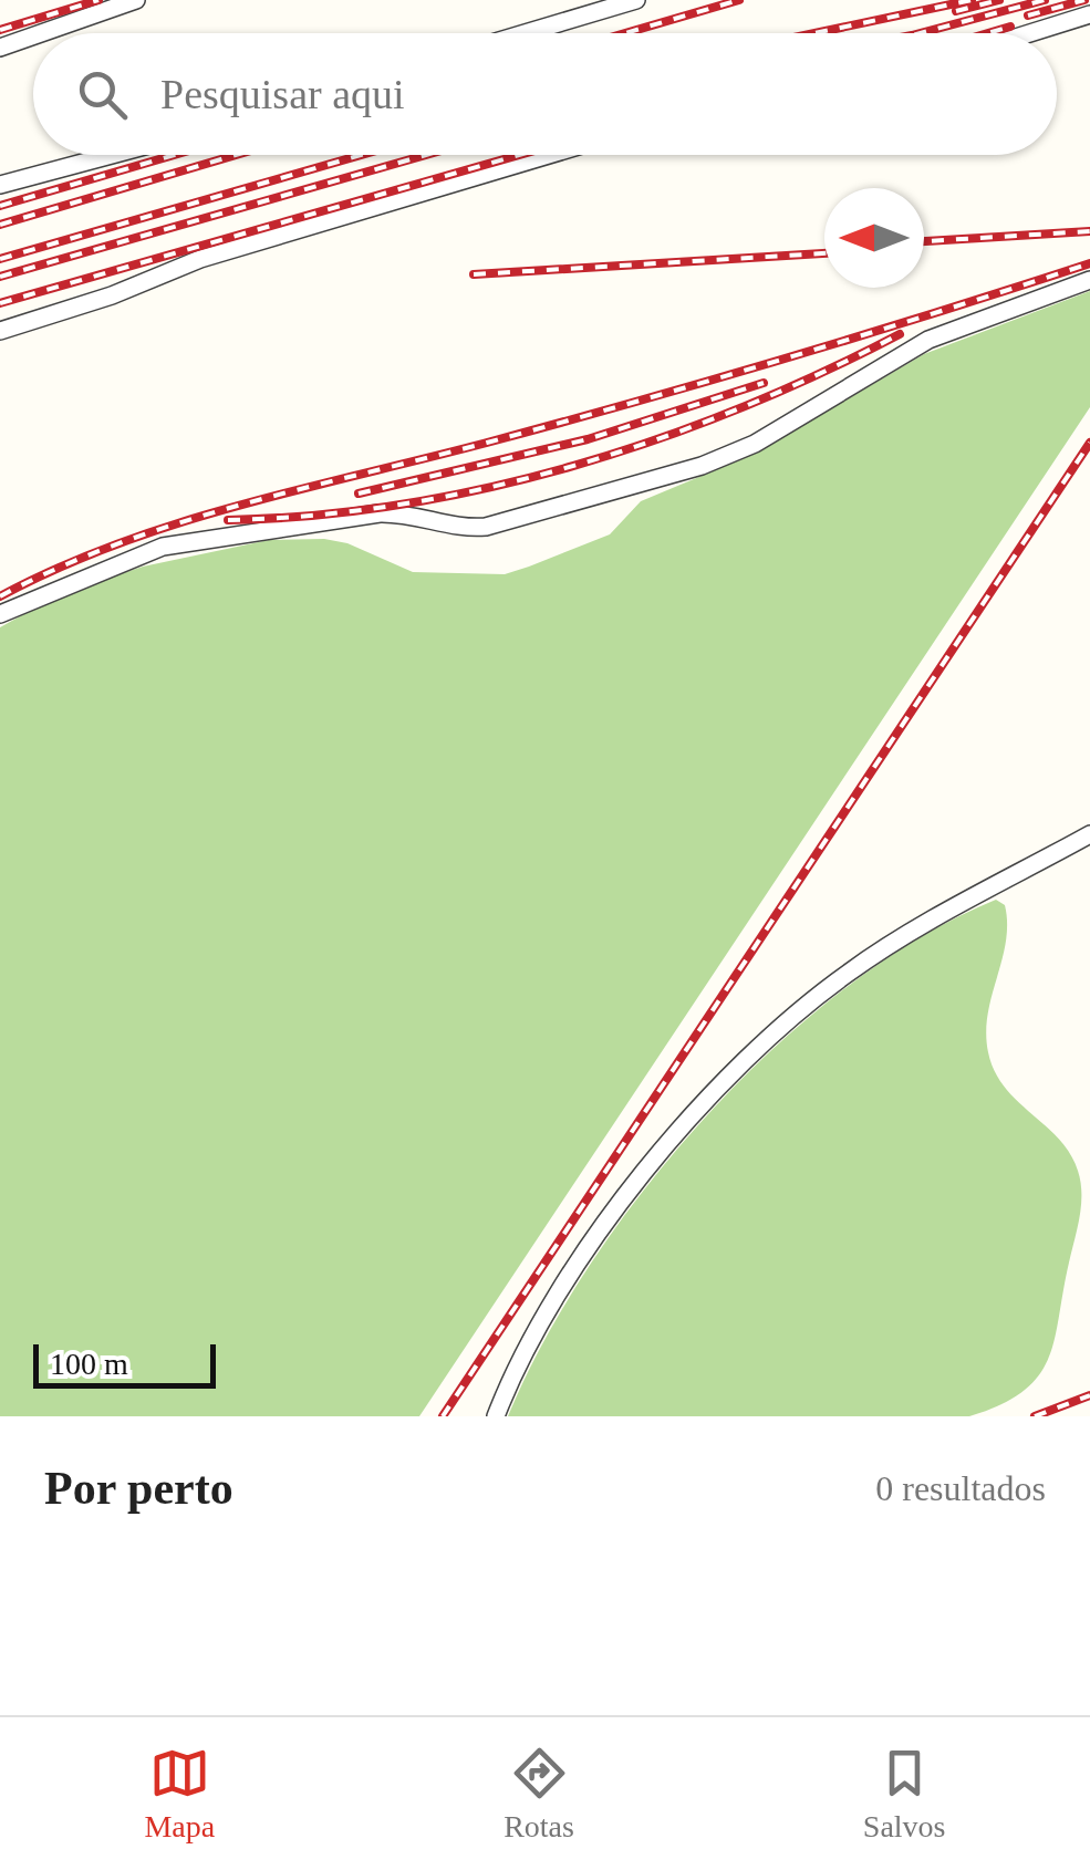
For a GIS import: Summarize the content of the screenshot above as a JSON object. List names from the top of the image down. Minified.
{"scale_bar":"100 m","north":"left","page":{"search":"Pesquisar aqui","scale":"100 m","heading":["Por perto","0 resultados"],"nav":["Mapa","Rotas","Salvos"]}}
